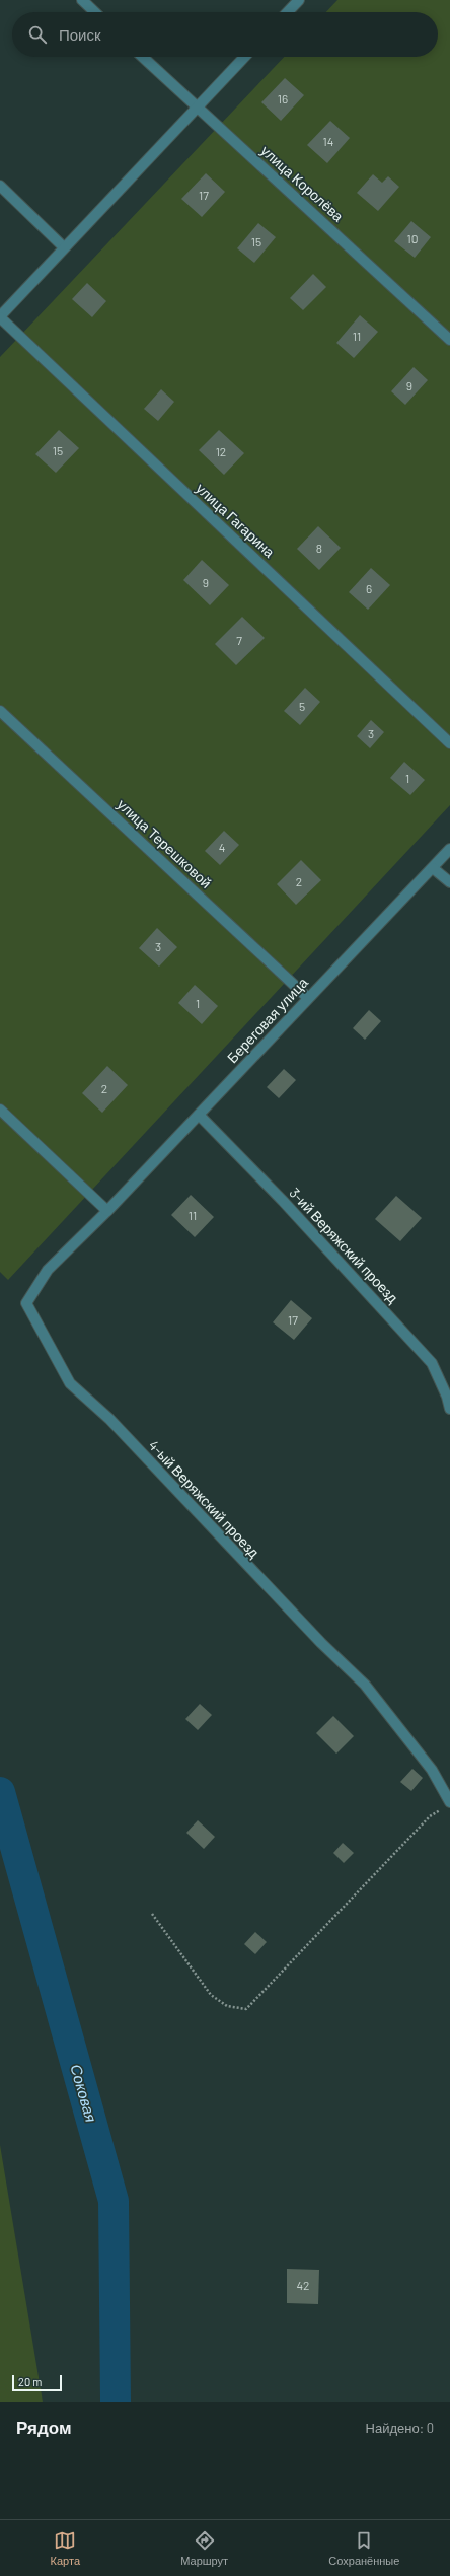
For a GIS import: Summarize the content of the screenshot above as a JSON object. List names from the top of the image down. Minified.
{"streets":{"street":["улица Королёва","улица Гагарина","улица Терешковой","Береговая улица","3-ий Веряжский проезд","4-ый Веряжский проезд"]},"crossings":[["улица Терешковой","Береговая улица"],["Береговая улица","3-ий Веряжский проезд"],["Береговая улица","4-ый Веряжский проезд"]],"water":["Соковая"],"house_numbers":["16","14","17","10","15","11","9","15","12","8","9","6","7","5","3","1","4","2","3","1","2","11","17","42"],"scale_bar":"20 m","page":{"search":"Поиск","scale":"20 m","heading":["Рядом","Найдено: 0"],"nav":["Карта","Маршрут","Сохранённые"]}}
